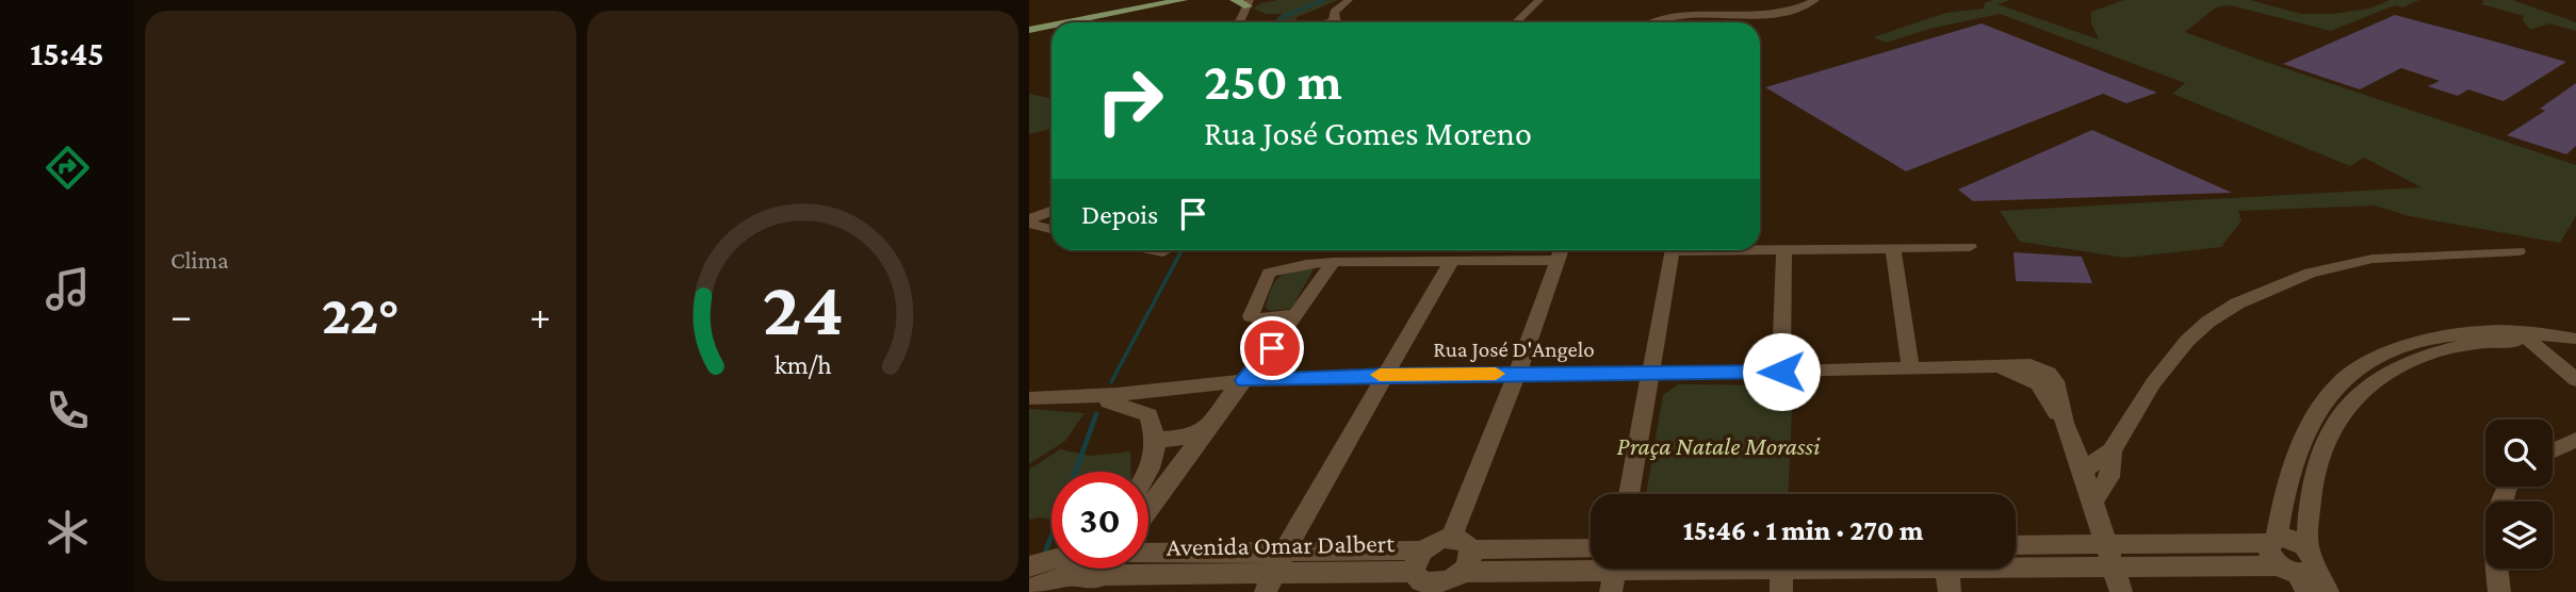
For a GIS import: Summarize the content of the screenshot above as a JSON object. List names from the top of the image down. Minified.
{"streets":{"street":["Rua José D'Angelo","Avenida Omar Dalbert"]},"parks":["Praça Natale Morassi"],"page":{"tabs":"15:45","tile":"Clima","turn":["250 m","Rua José Gomes Moreno"],"then":"Depois","heat":["−","22°","+"],"limit":"30","trip":"15:46 · 1 min · 270 m","gauge":["24","km/h"]}}
